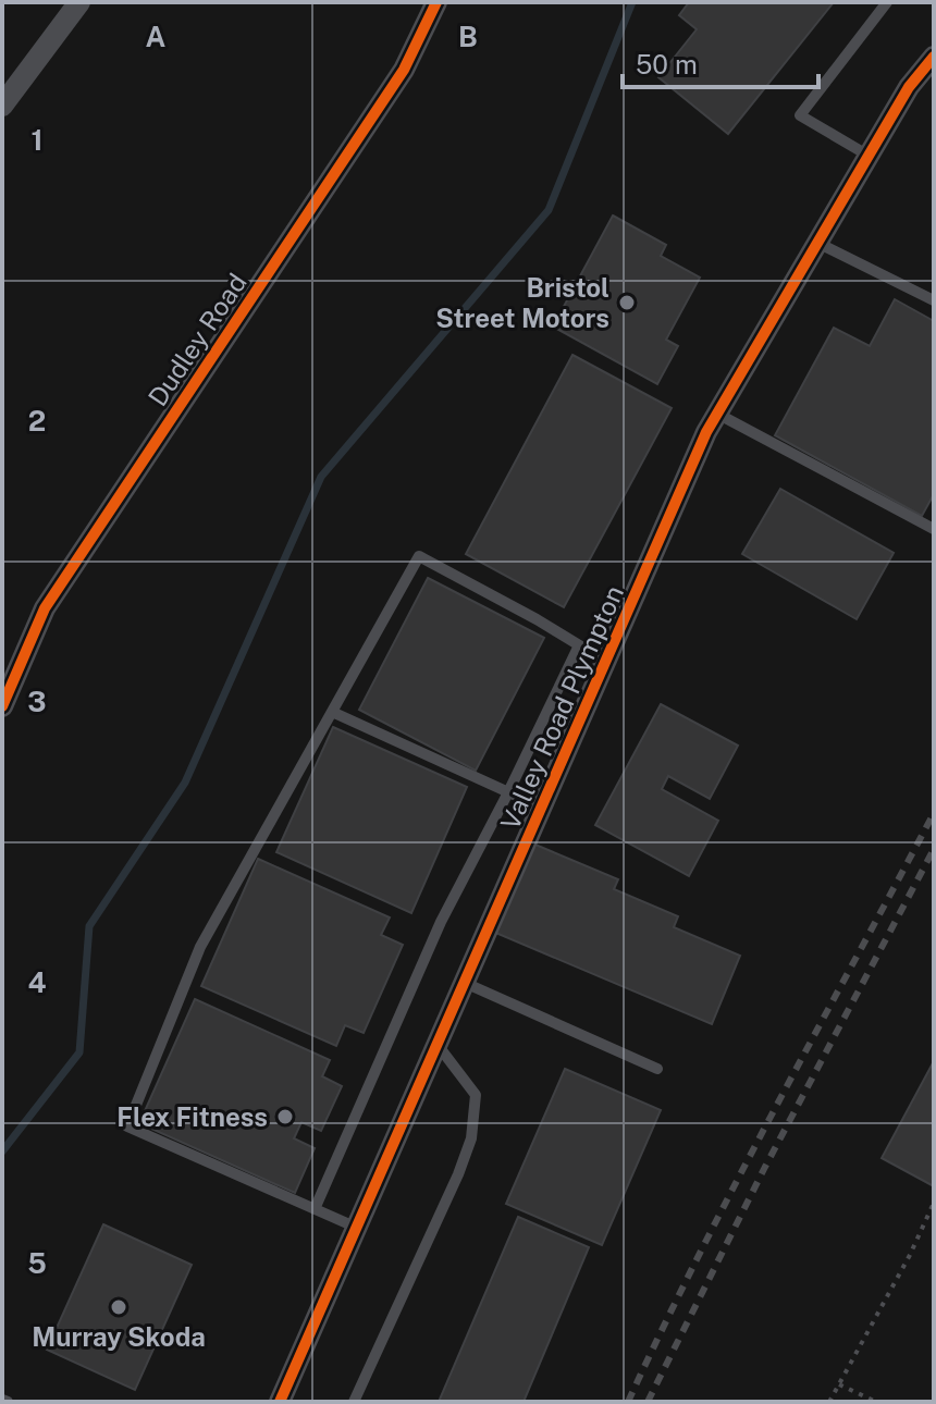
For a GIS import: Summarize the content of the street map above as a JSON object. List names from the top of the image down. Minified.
{"streets":{"street":["Dudley Road","Valley Road Plympton"]},"places":["Bristol Street Motors","Flex Fitness","Murray Skoda"],"scale_bar":"50 m","grid":{"columns":["A","B"],"rows":["1","2","3","4","5"]}}
